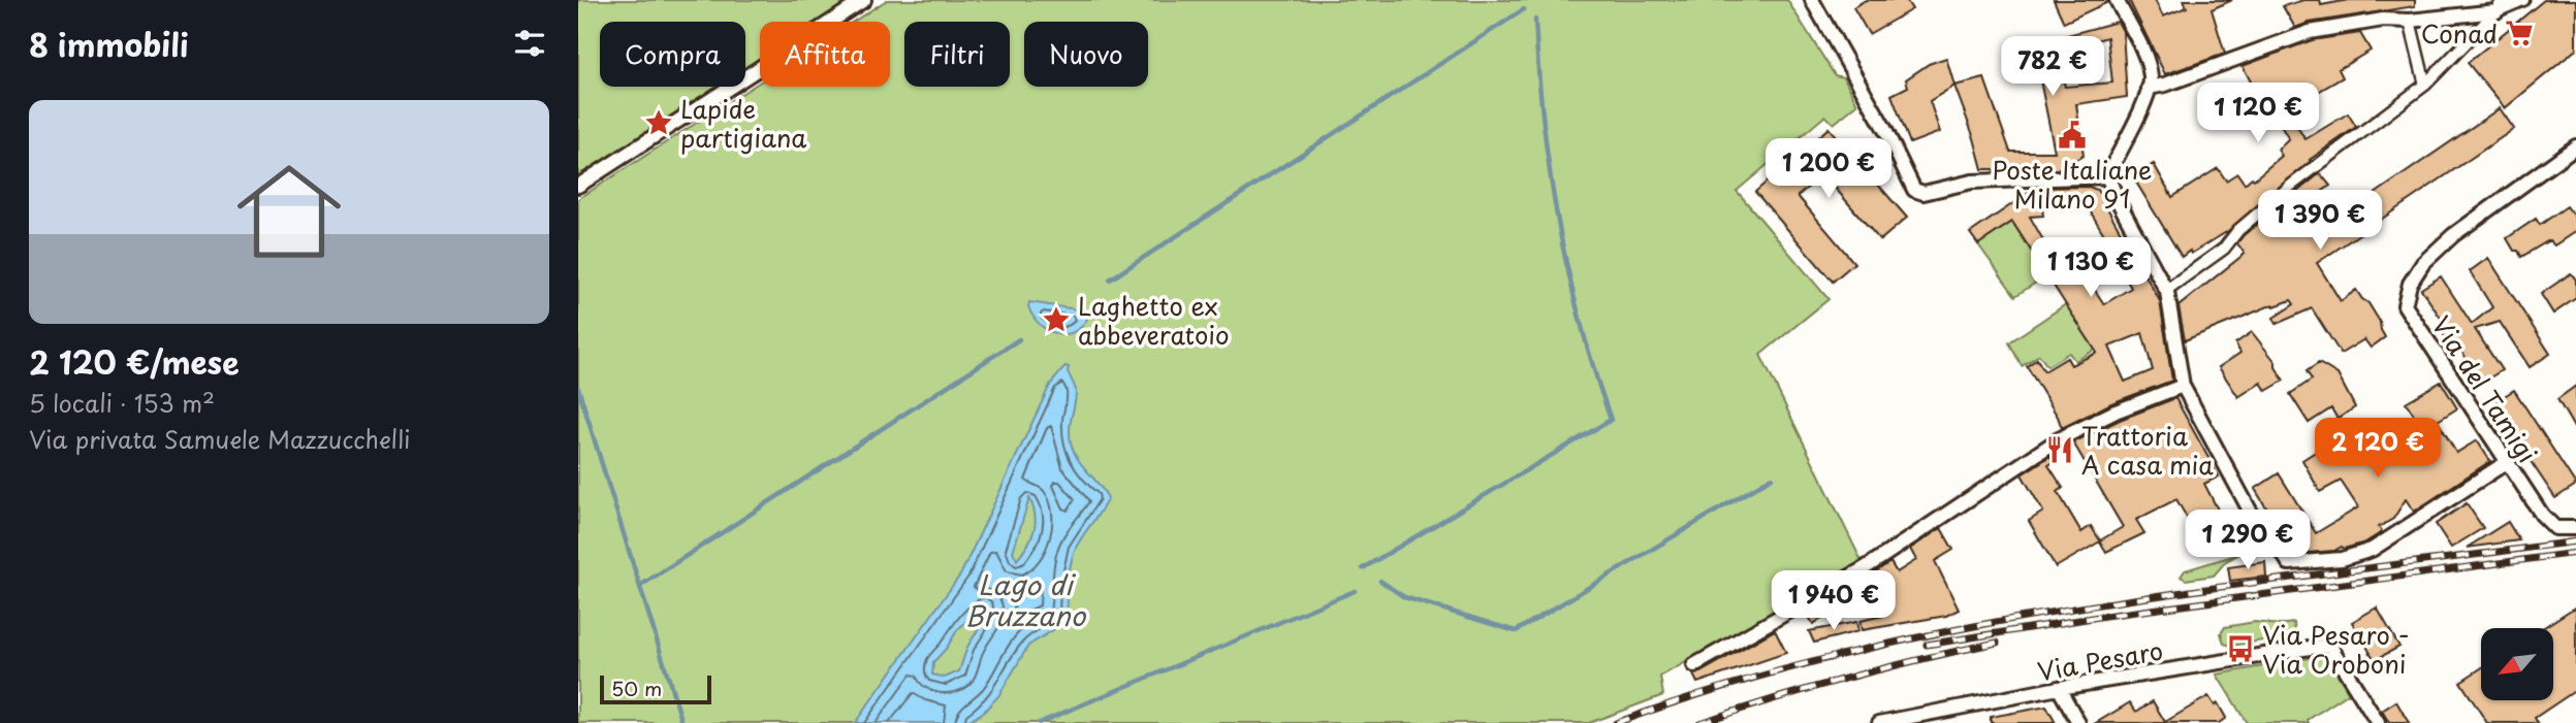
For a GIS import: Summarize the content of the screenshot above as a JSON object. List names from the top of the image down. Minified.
{"streets":{"street":["Via del Tamigi","Via Pesaro"]},"water":["Lago di Bruzzano"],"places":{"supermarket":["Conad"],"place":["Lapide partigiana","Laghetto ex abbeveratoio"],"public building":["Poste Italiane Milano 91"],"restaurant":["Trattoria A casa mia"],"bus stop":["Via Pesaro - Via Oroboni"]},"scale_bar":"50 m","north":"bottom left","page":{"heading":"8 immobili","chip":["Compra","Affitta","Filtri","Nuovo"],"price":["782 €","1 120 €","1 200 €","1 390 €","1 130 €","2 120 €","1 290 €","1 940 €"],"list":[{"name":"2 120 €/mese","note":"5 locali · 153 m² · Via privata Samuele Mazzucchelli"}],"scale":"50 m"}}
